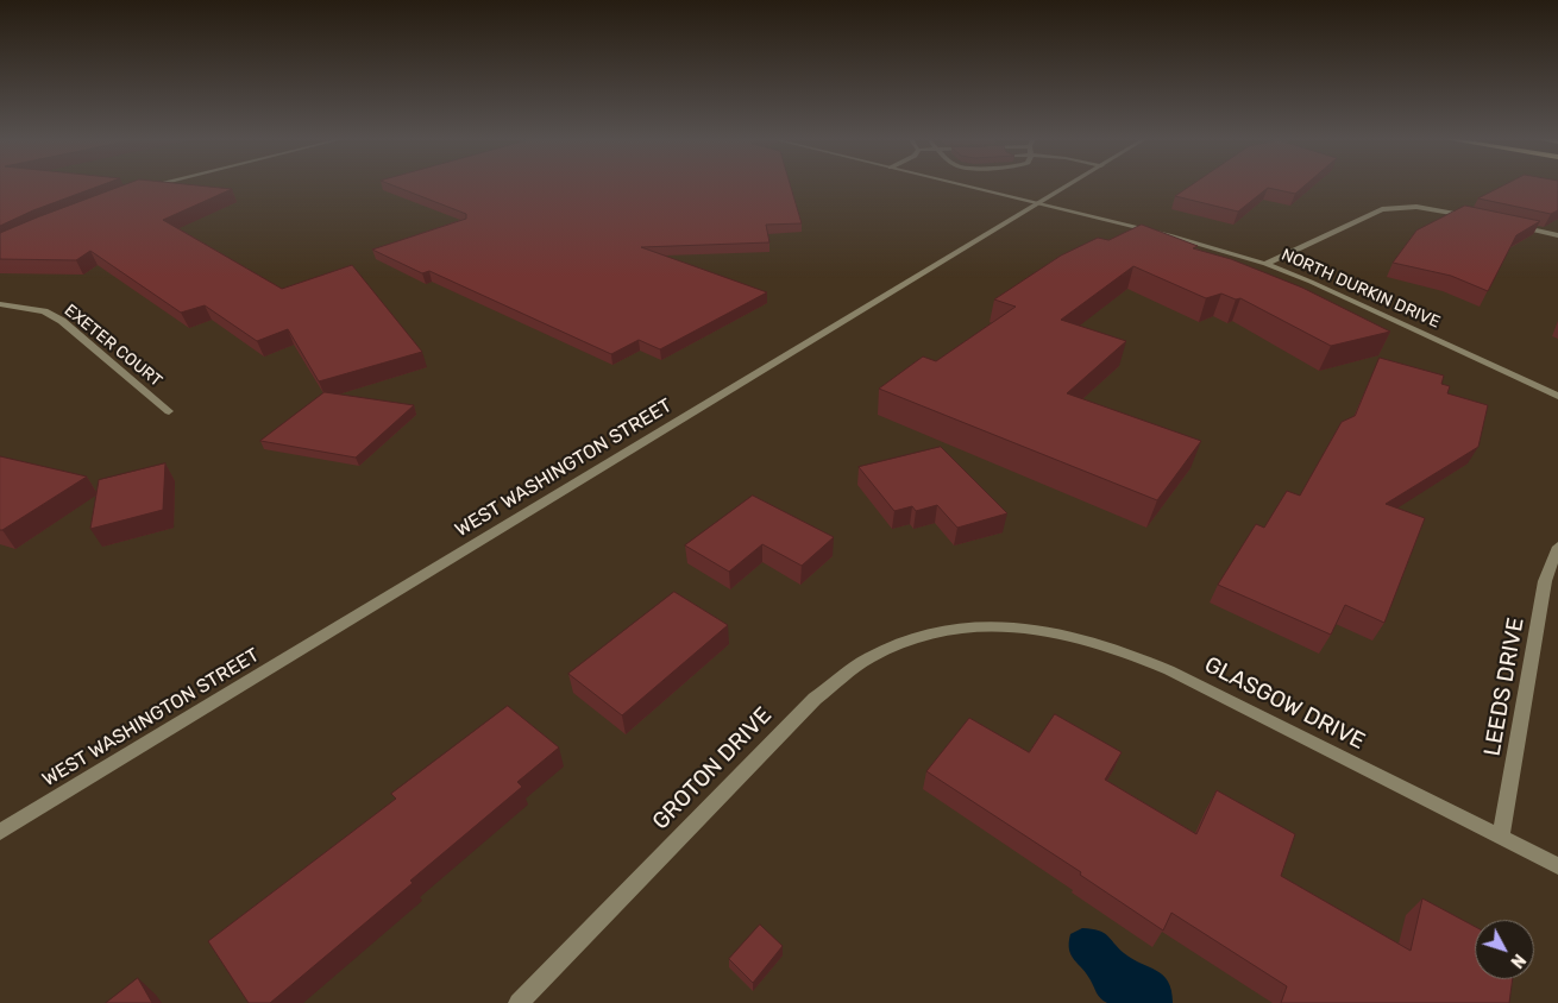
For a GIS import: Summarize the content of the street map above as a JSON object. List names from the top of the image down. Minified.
{"streets":{"street":["NORTH DURKIN DRIVE","EXETER COURT","WEST WASHINGTON STREET","LEEDS DRIVE","GLASGOW DRIVE","GROTON DRIVE"]},"crossings":[["NORTH DURKIN DRIVE","WEST WASHINGTON STREET"],["LEEDS DRIVE","GLASGOW DRIVE"],["GLASGOW DRIVE","GROTON DRIVE"]],"north":"bottom right"}
